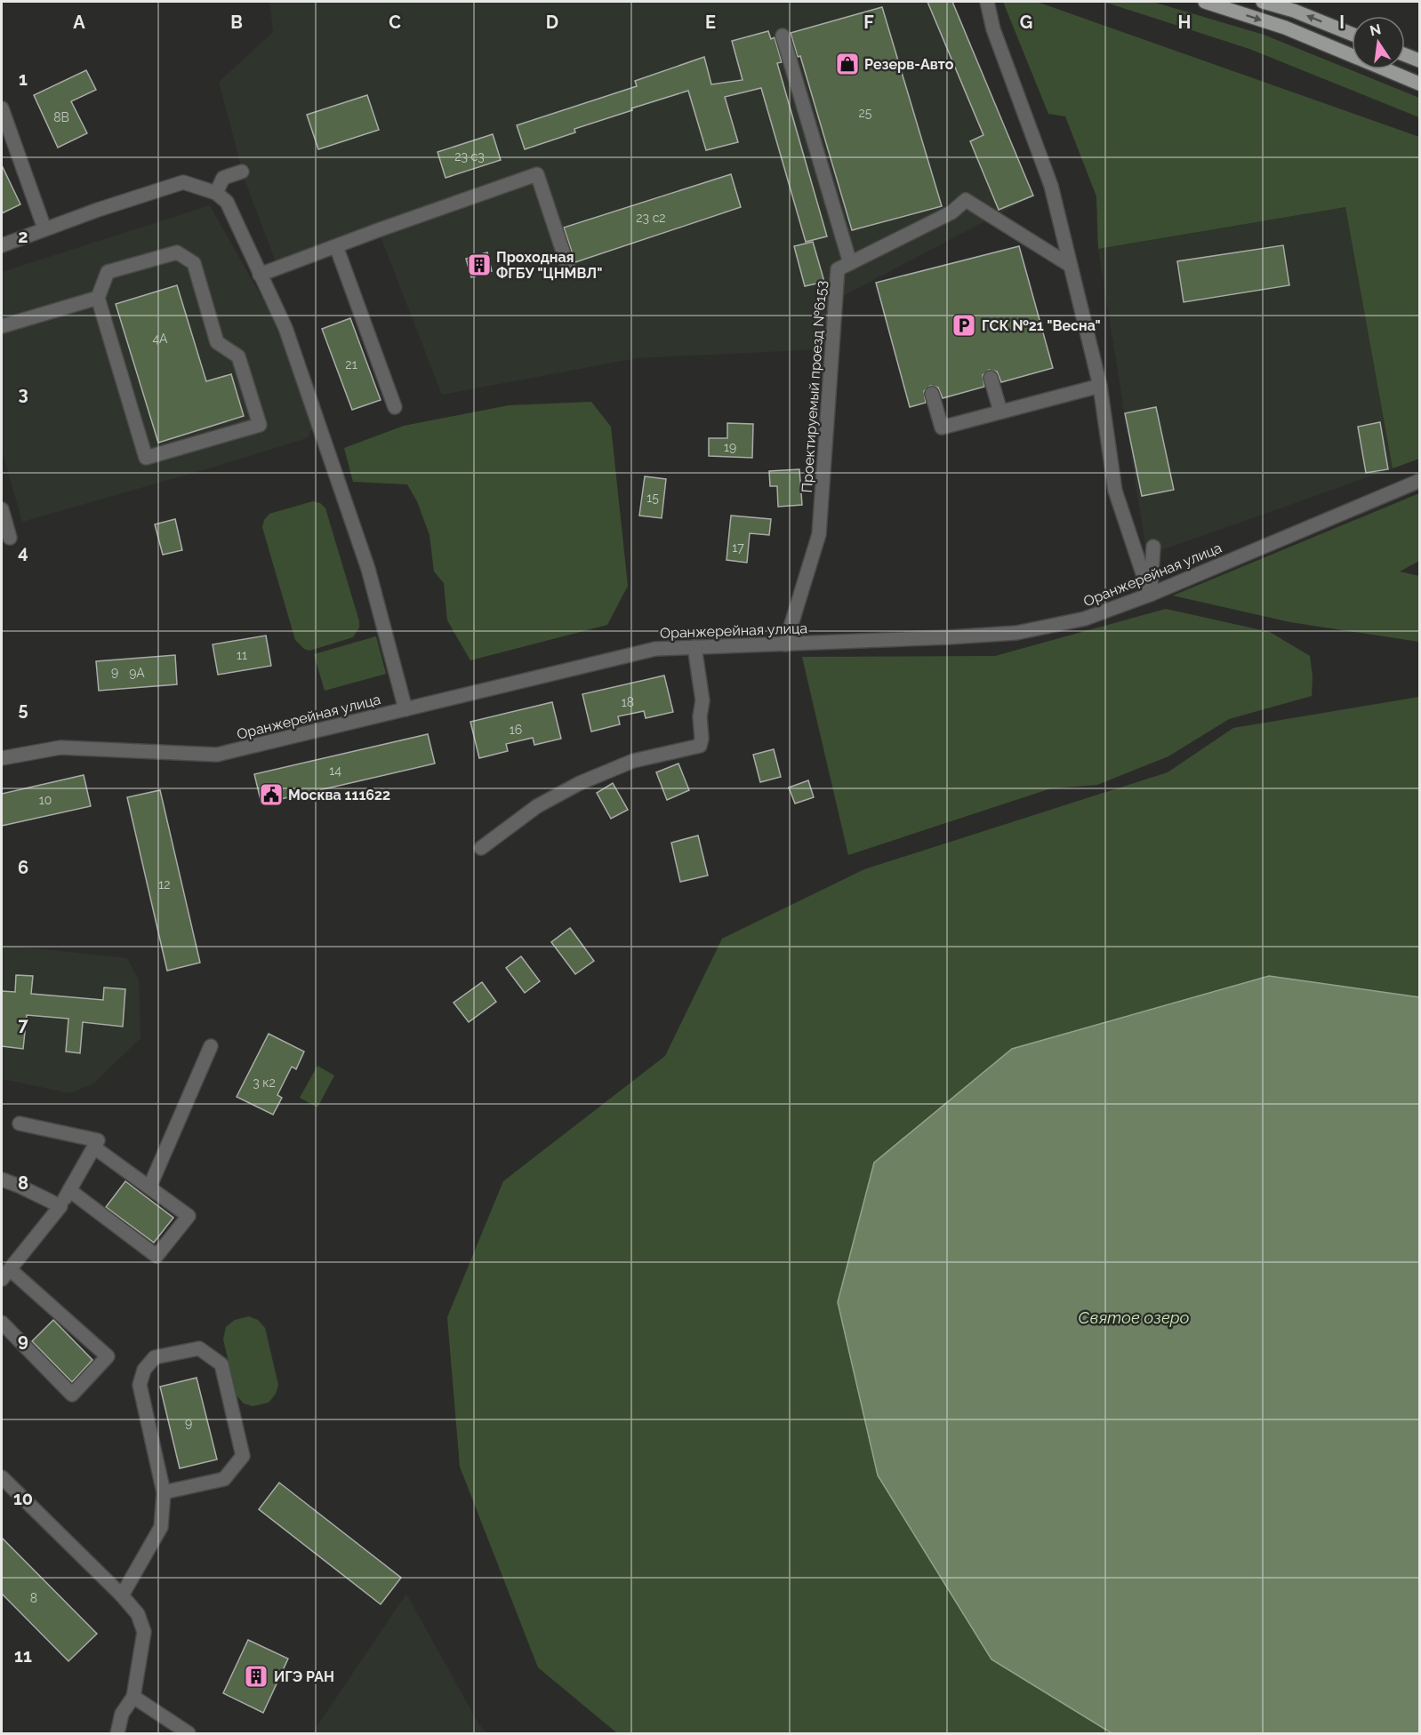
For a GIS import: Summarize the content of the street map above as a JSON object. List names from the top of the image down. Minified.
{"streets":{"street":["Проектируемый проезд №6153","Оранжерейная улица"]},"crossings":[["Проектируемый проезд №6153","Оранжерейная улица"]],"water":["Святое озеро"],"places":{"shop":["Резерв-Авто"],"building":["Проходная ФГБУ \"ЦНМВЛ\"","ИГЭ РАН"],"parking":["ГСК №21 \"Весна\""],"public building":["Москва 111622"]},"house_numbers":["25","8В","23 с3","23 с2","4А","21","19","15","17","11","9","9А","18","16","14","10","12","3 к2","9","8"],"north":"top","grid":{"columns":["A","B","C","D","E","F","G","H","I"],"rows":["1","2","3","4","5","6","7","8","9","10","11"]}}
